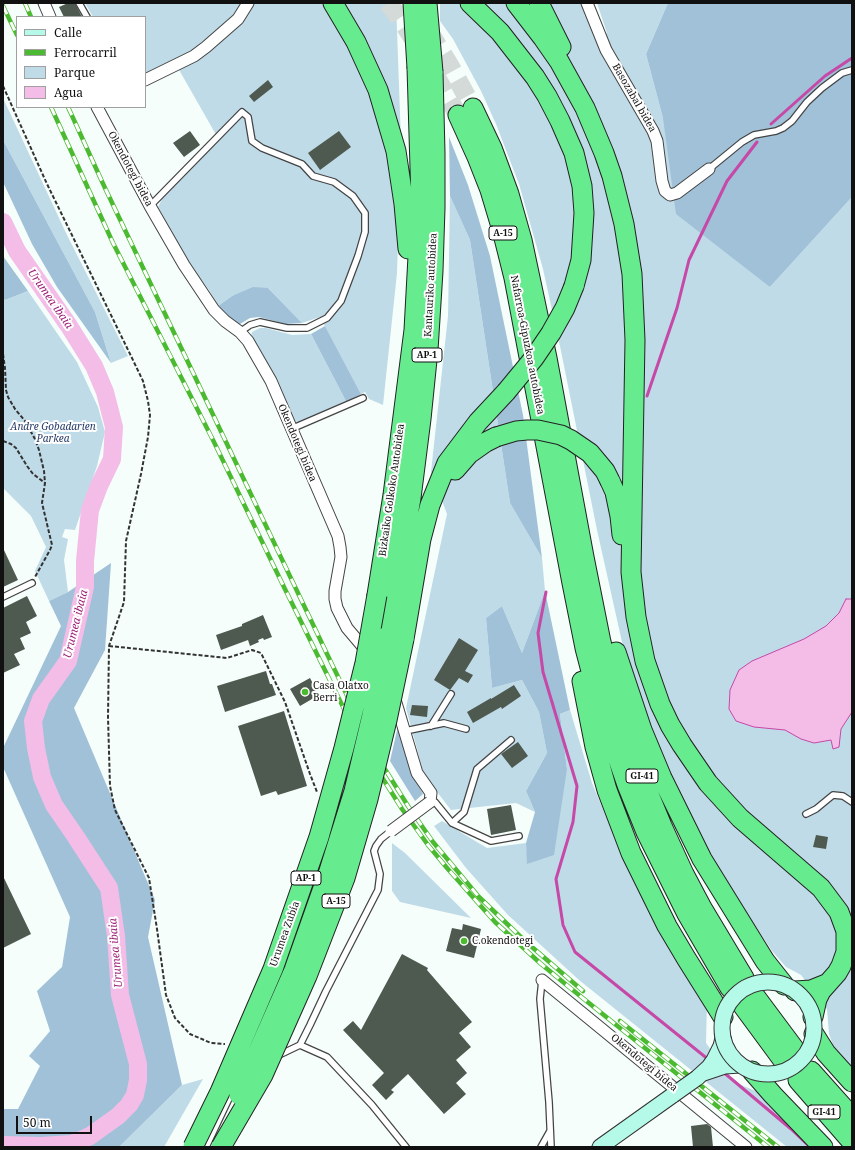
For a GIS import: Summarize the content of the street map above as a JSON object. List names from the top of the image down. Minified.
{"streets":{"highway":["A-15","Kantauriko autobidea","Nafarroa-Gipuzkoa autobidea","AP-1","Bizkaiko Golkoko Autobidea","GI-41","Urumea Zubia"],"street":["Basozabal bidea","Okendotegi bidea"]},"crossings":[["A-15","Kantauriko autobidea"],["Kantauriko autobidea","Bizkaiko Golkoko Autobidea"],["Nafarroa-Gipuzkoa autobidea","GI-41"],["Bizkaiko Golkoko Autobidea","Urumea Zubia"]],"water":["Urumea ibaia"],"parks":["Andre Gobadarien Parkea"],"places":["Casa Olatxo Berri","C.okendotegi"],"legend":["Calle","Ferrocarril","Parque","Agua"],"scale_bar":"50 m"}
